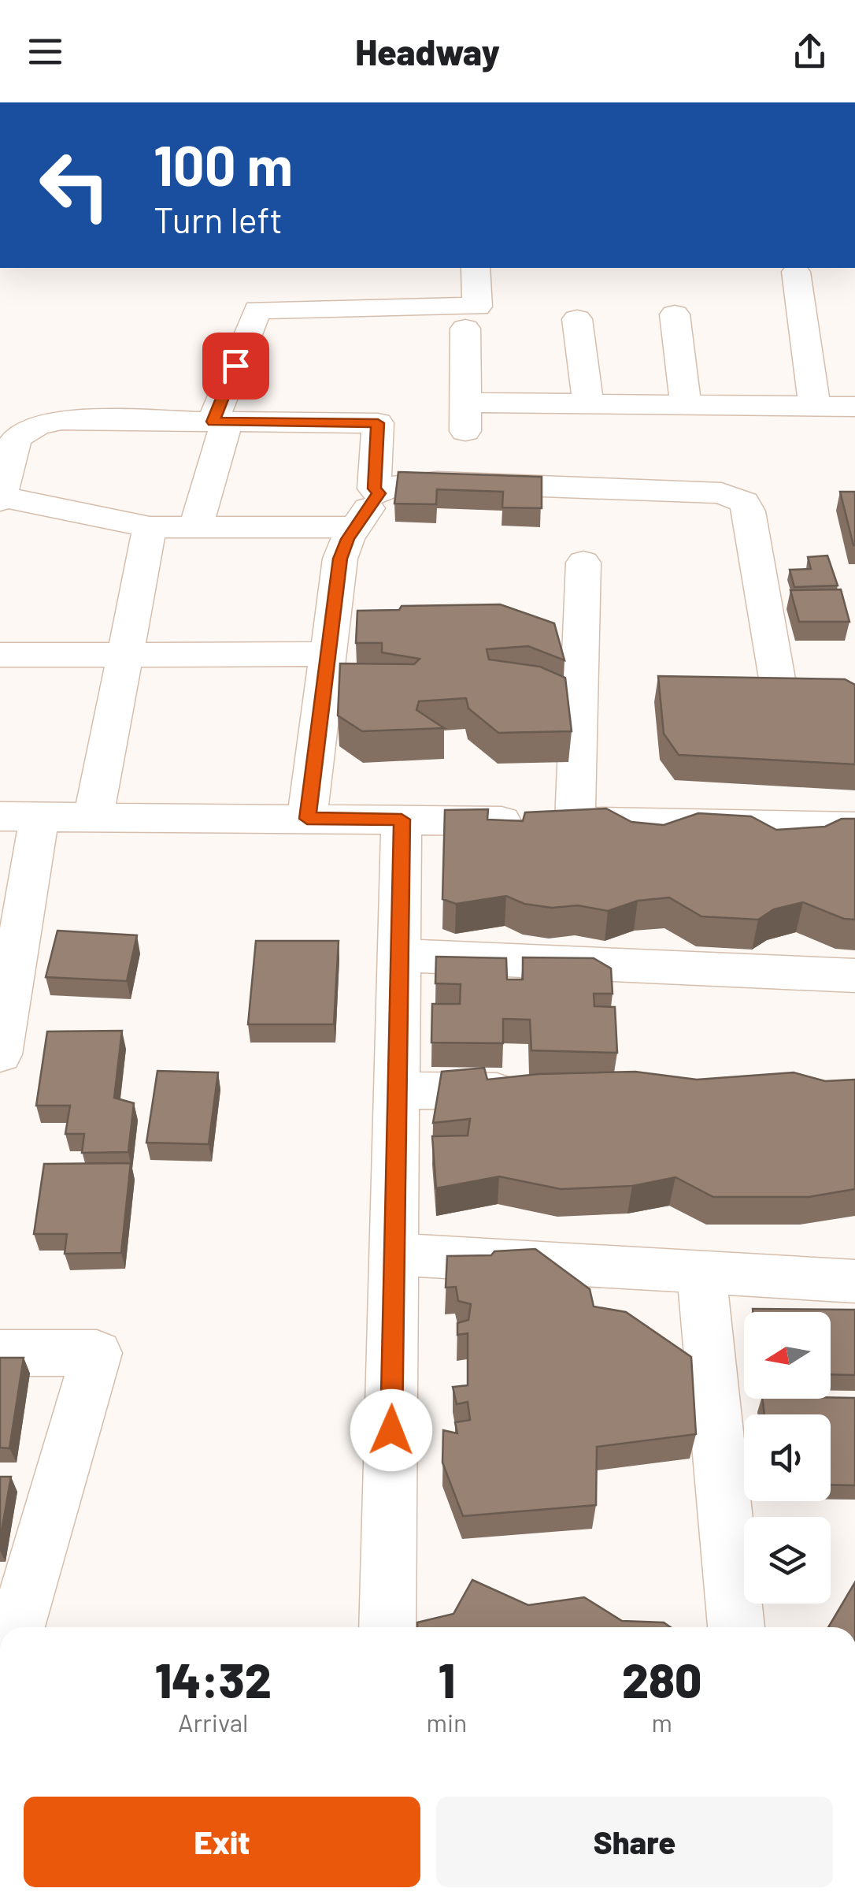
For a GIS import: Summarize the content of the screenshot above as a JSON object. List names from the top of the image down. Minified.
{"north":"left","page":{"header":"Headway","turn":["100 m","Turn left"],"eta":["14:32","Arrival","1","min","280","m"],"buttons":["Exit","Share"]}}
